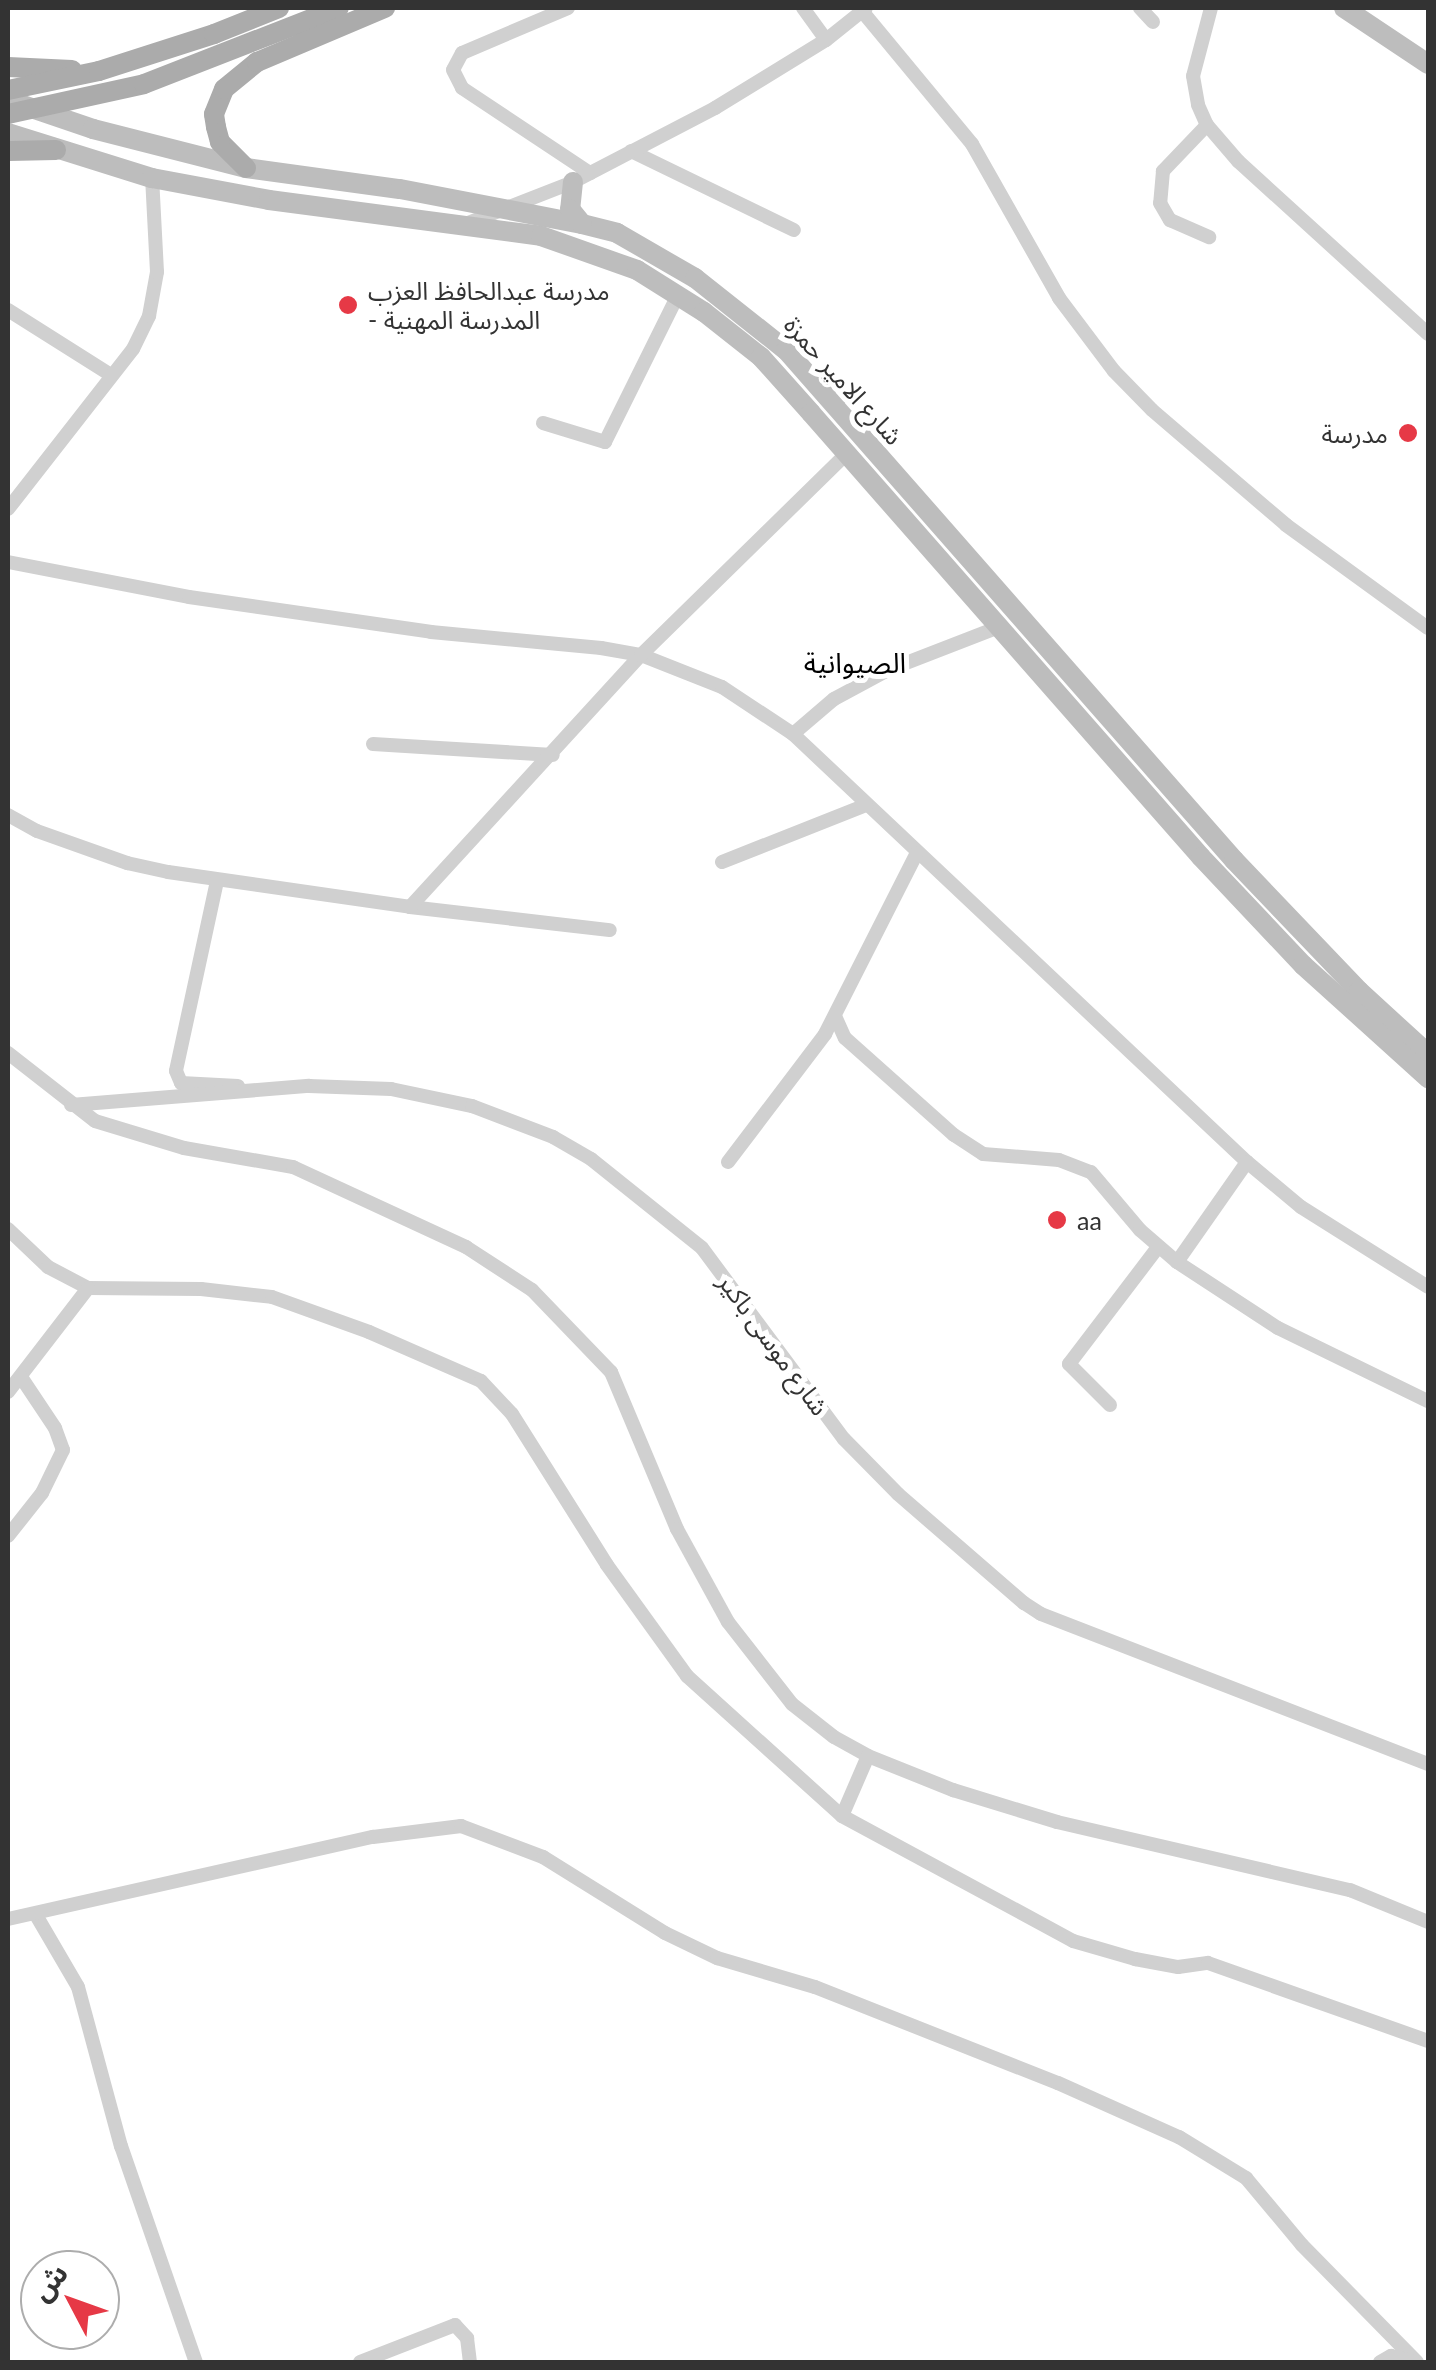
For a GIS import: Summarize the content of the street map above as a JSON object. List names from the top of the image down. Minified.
{"streets":{"main road":["شارع الامير حمزة"],"street":["شارع موسى باكير"]},"districts":["الصيوانية"],"places":["مدرسة عبدالحافظ العزب - المدرسة المهنية","مدرسة","aa"],"north":"top left"}
